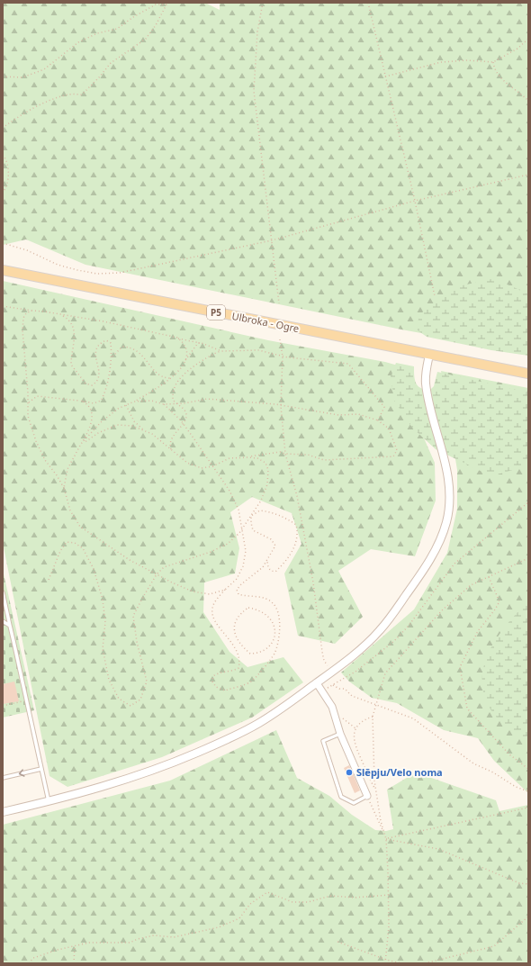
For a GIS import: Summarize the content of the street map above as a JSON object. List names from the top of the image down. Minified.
{"streets":{"main road":["P5","Ulbroka - Ogre"]},"places":["Slēpju/Velo noma"]}
